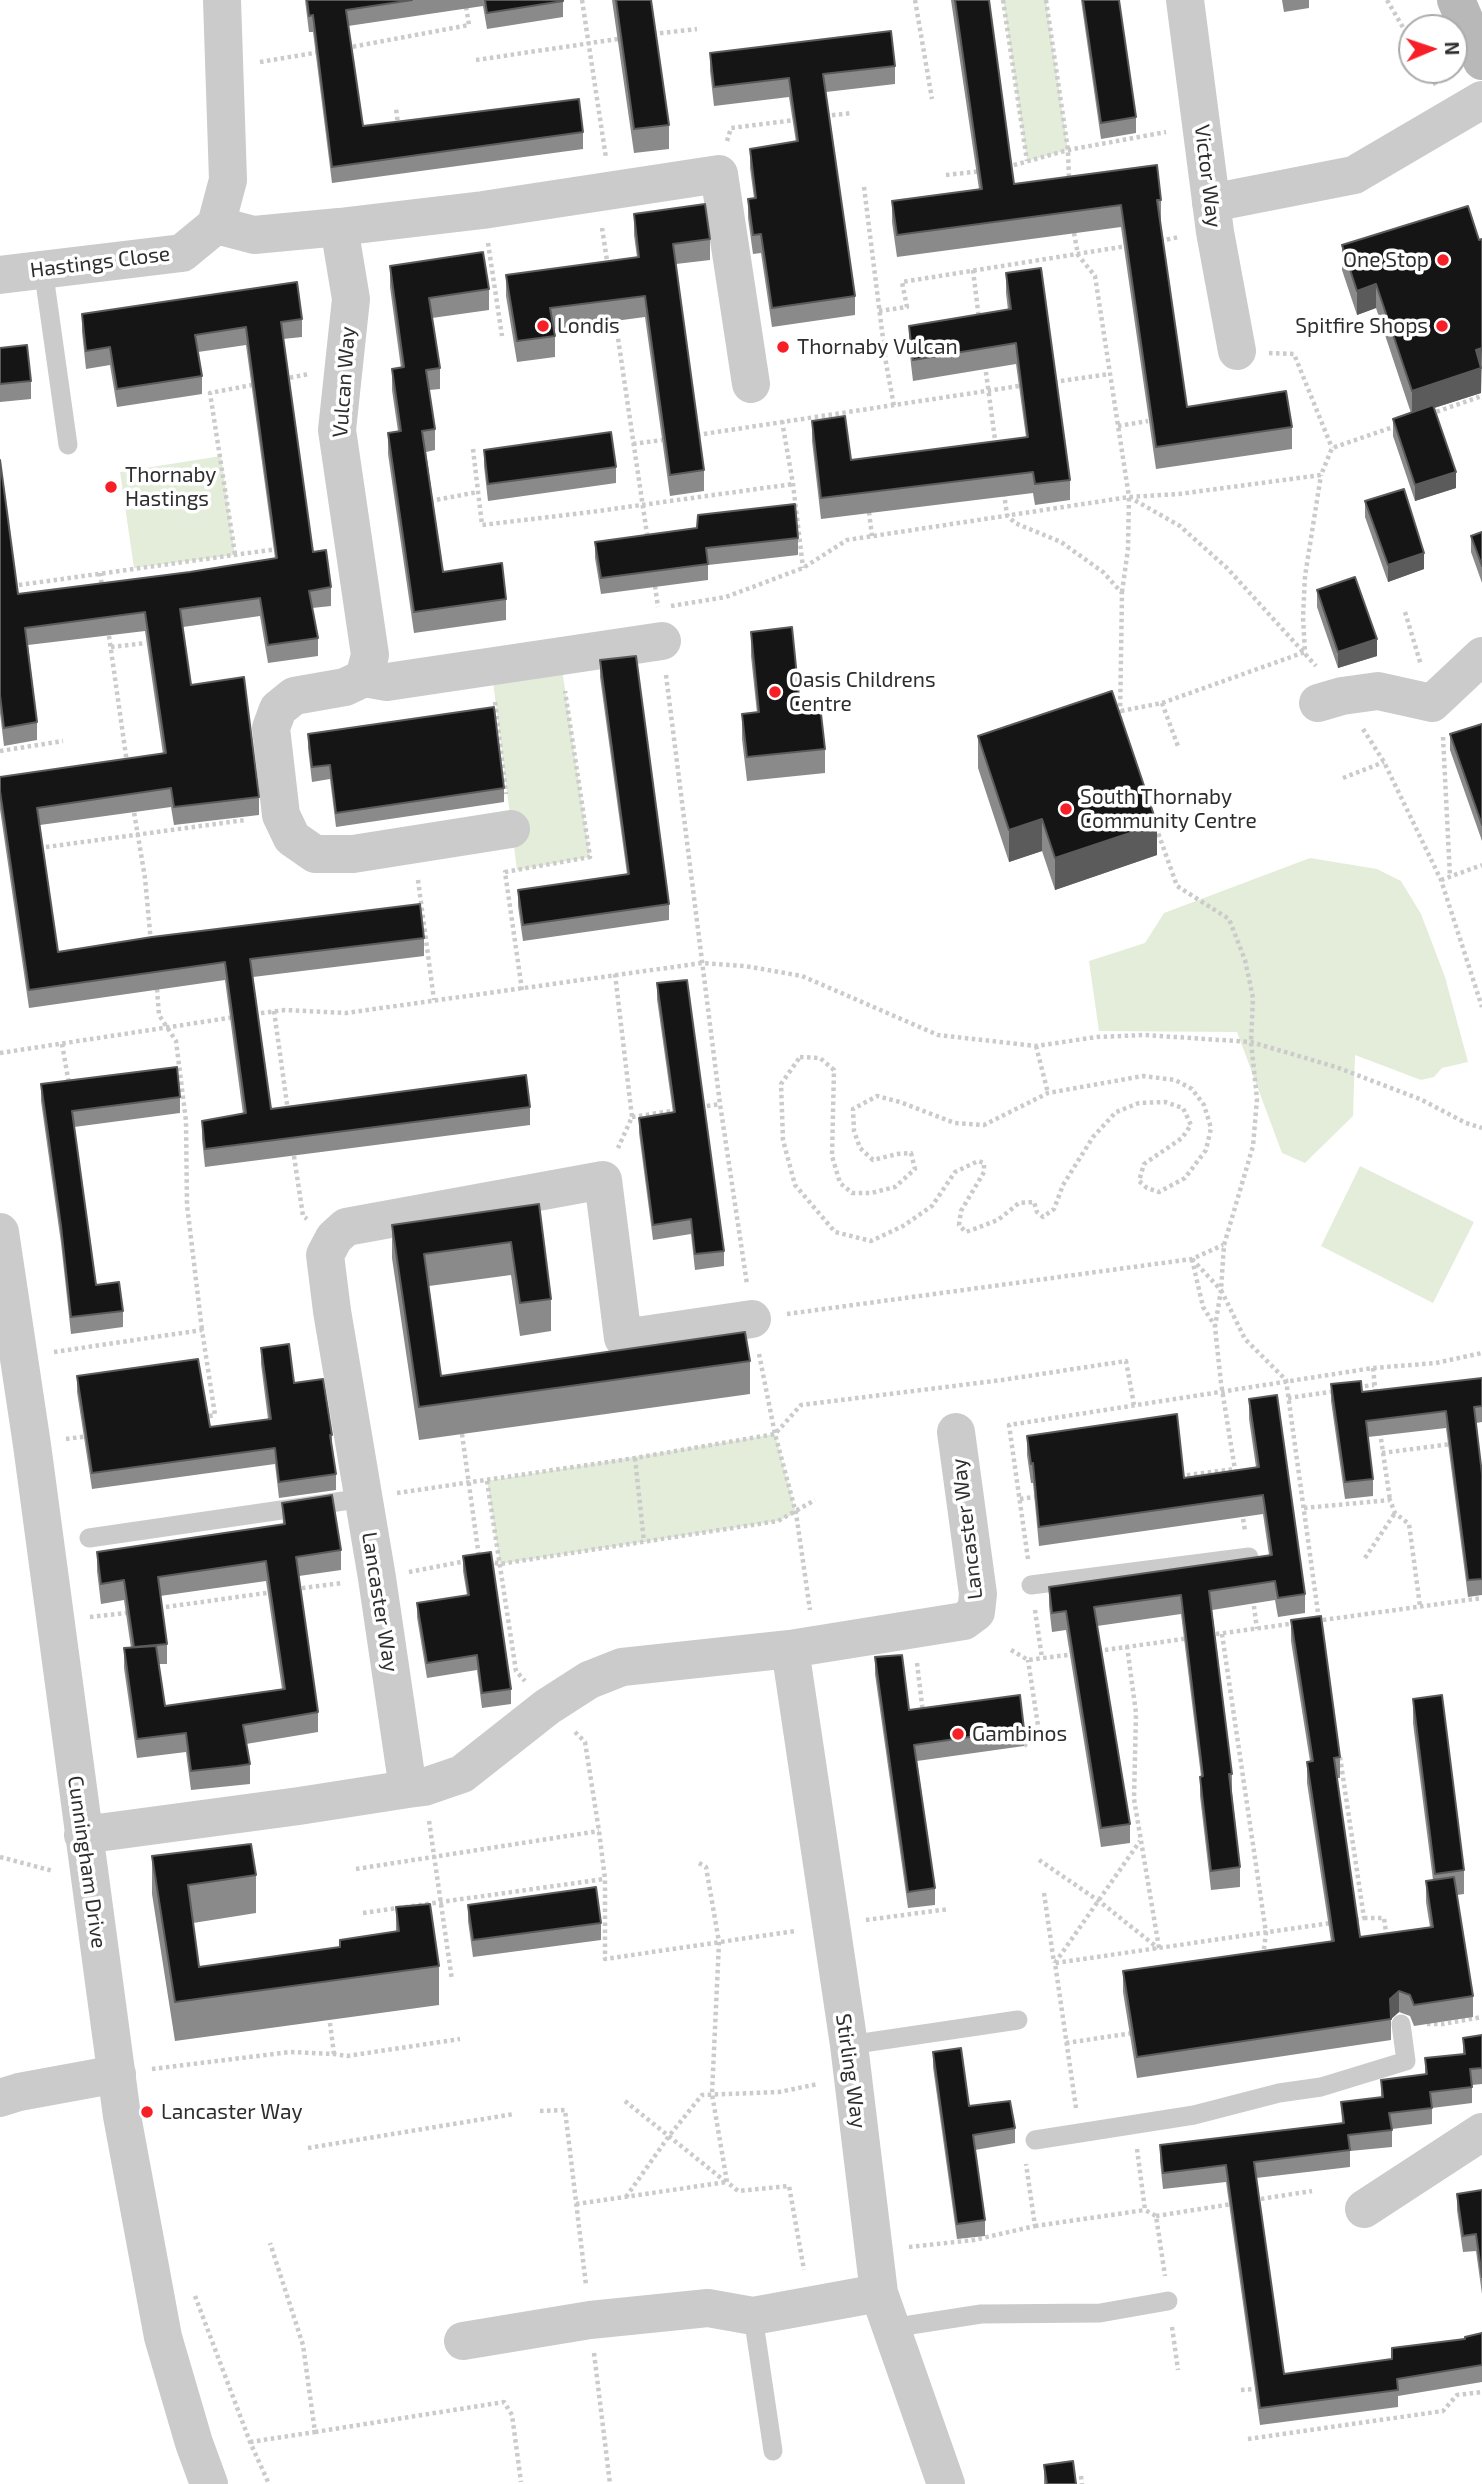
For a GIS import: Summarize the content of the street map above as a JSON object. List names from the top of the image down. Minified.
{"streets":{"street":["Victor Way","Hastings Close","Vulcan Way","Lancaster Way","Cunningham Drive","Stirling Way"]},"crossings":[["Lancaster Way","Stirling Way"]],"places":["One Stop","Londis","Spitfire Shops","Thornaby Vulcan","Thornaby Hastings","Oasis Childrens Centre","South Thornaby Community Centre","Gambinos","Lancaster Way"],"north":"right"}
